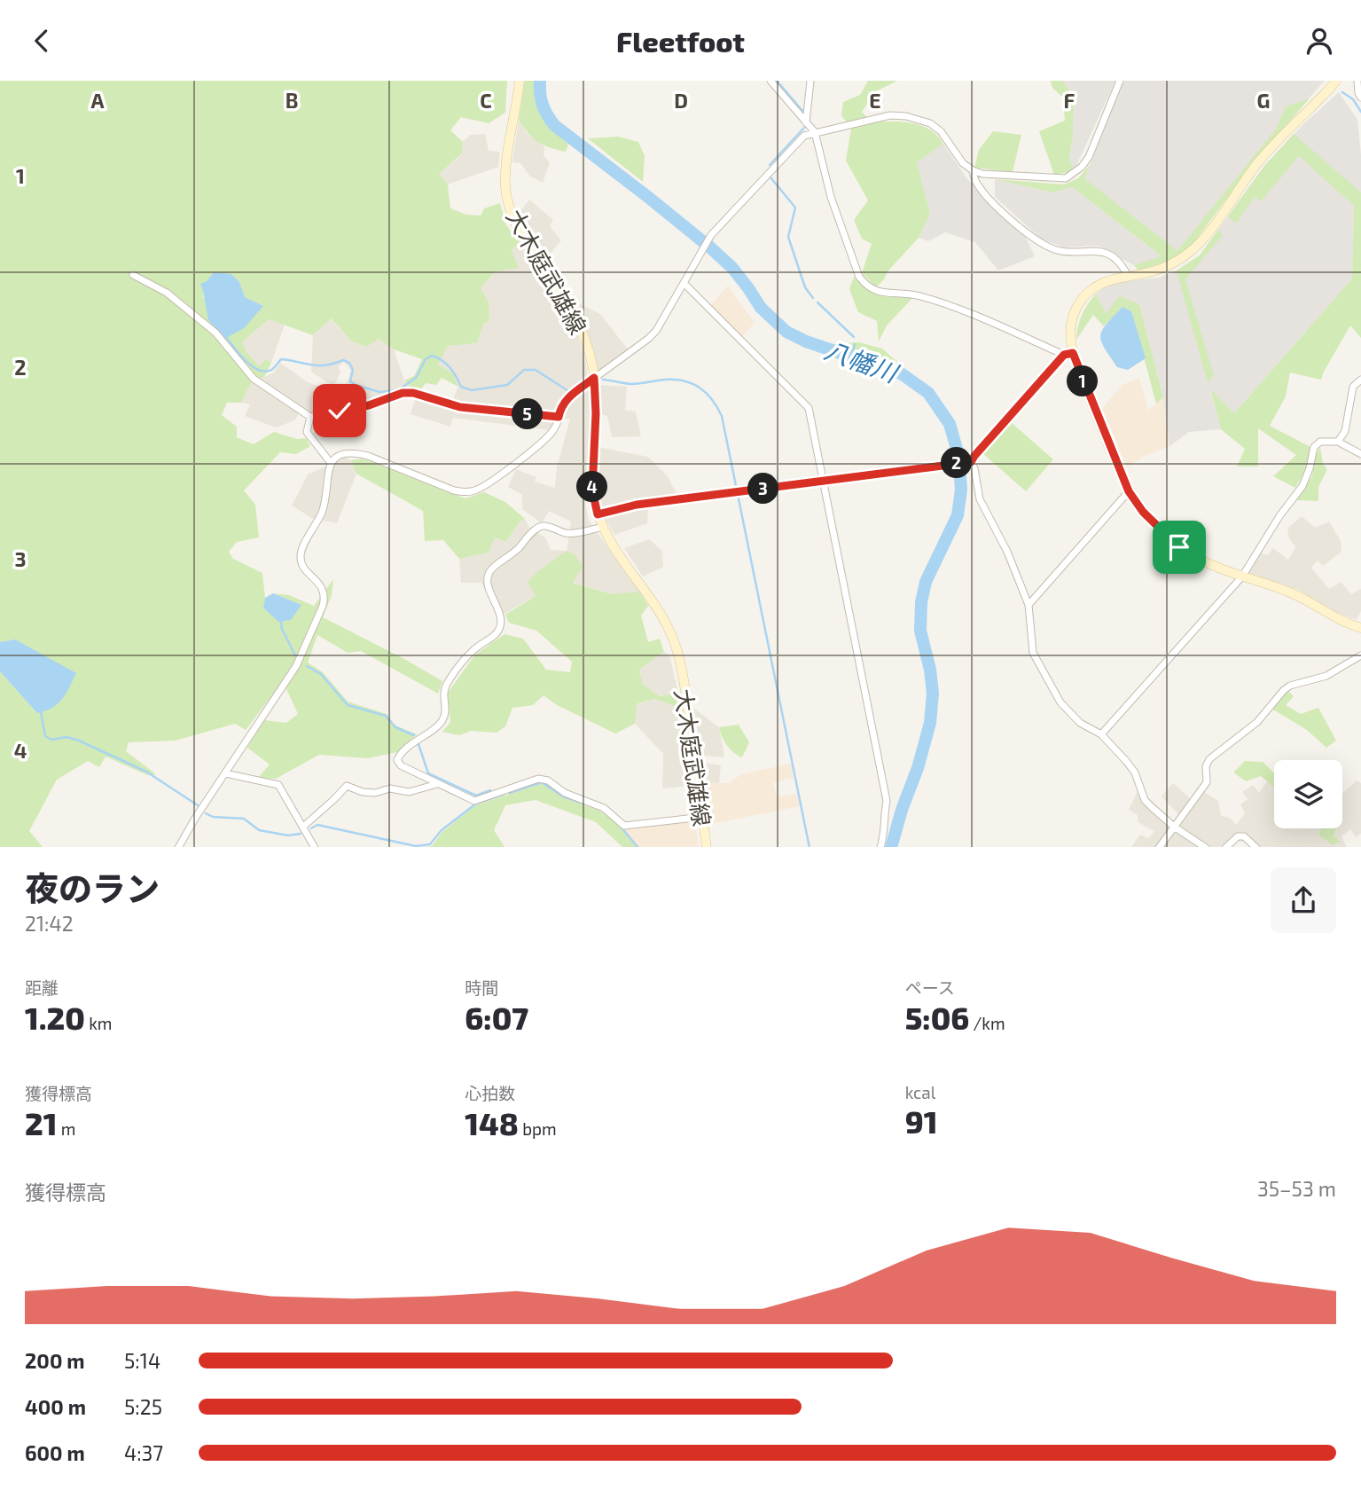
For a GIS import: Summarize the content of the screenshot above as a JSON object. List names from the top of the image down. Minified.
{"streets":{"street":["大木庭武雄線"]},"water":["八幡川"],"page":{"header":"Fleetfoot","pins":["1","5","2","4","3"],"heading":["夜のラン","21:42"],"stats":[["距離","1.20 km"],["時間","6:07"],["ペース","5:06 /km"],["獲得標高","21 m"],["心拍数","148 bpm"],["kcal","91"]],"chart":["獲得標高","35–53 m"],"list":[{"name":"200 m","note":"5:14"},{"name":"400 m","note":"5:25"},{"name":"600 m","note":"4:37"}]},"grid":{"columns":["A","B","C","D","E","F","G"],"rows":["1","2","3","4"]}}
